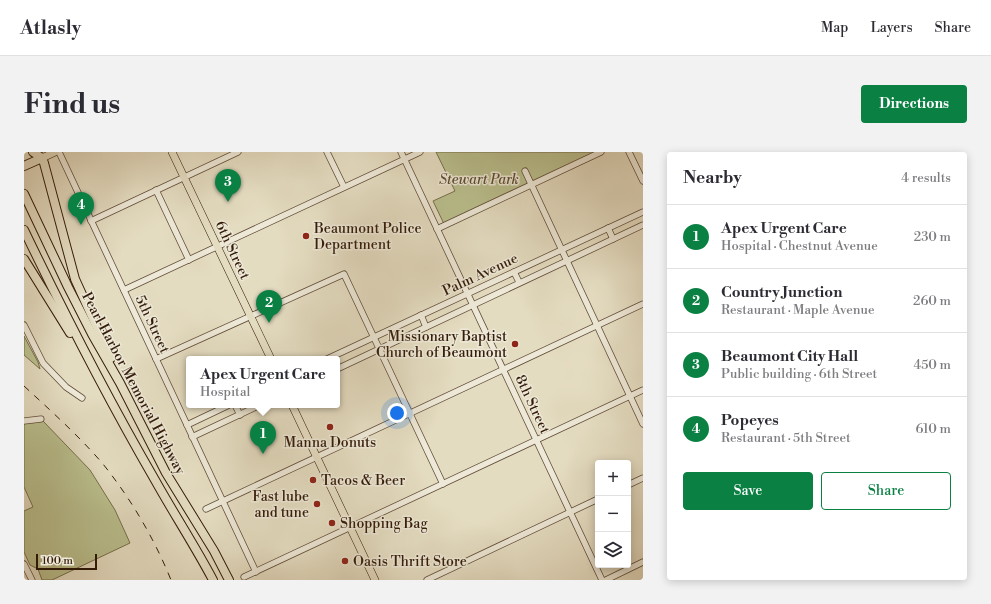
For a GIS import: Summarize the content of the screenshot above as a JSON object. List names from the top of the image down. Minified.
{"streets":{"highway":["Pearl Harbor Memorial Highway"],"main road":["6th Street"],"street":["Palm Avenue","5th Street","8th Street"]},"crossings":[["Palm Avenue","8th Street"]],"parks":["Stewart Park"],"places":["Beaumont Police Department","Missionary Baptist Church of Beaumont","Manna Donuts","Tacos & Beer","Fast lube and tune","Shopping Bag","Oasis Thrift Store"],"scale_bar":"100 m","page":{"header":"Atlasly","nav":["Map","Layers","Share"],"buttons":["Directions",["Save","Share"]],"title":"Find us","heading":["Nearby","4 results"],"pins":["3","4","2","1"],"list":[{"mark":"1","name":"Apex Urgent Care","note":"Hospital · Chestnut Avenue","value":"230 m"},{"mark":"2","name":"Country Junction","note":"Restaurant · Maple Avenue","value":"260 m"},{"mark":"3","name":"Beaumont City Hall","note":"Public building · 6th Street","value":"450 m"},{"mark":"4","name":"Popeyes","note":"Restaurant · 5th Street","value":"610 m"}],"popup":["Apex Urgent Care","Hospital"],"map_buttons":["+","−"],"scale":"100 m"}}
